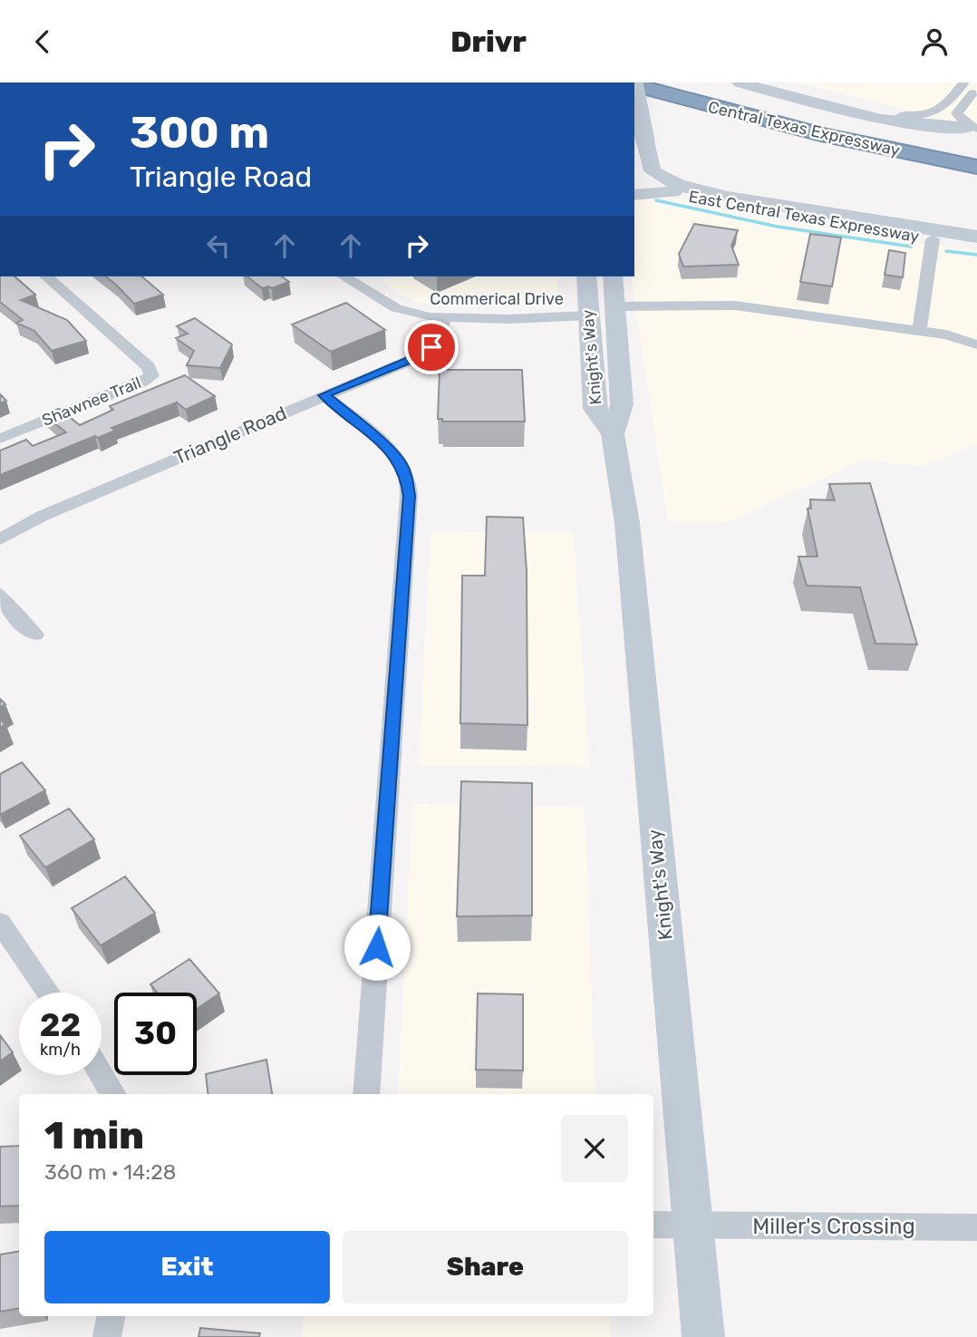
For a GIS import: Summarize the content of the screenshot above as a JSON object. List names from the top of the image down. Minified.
{"streets":{"highway":["Central Texas Expressway"],"main road":["East Central Texas Expressway","Knight's Way"],"street":["Commerical Drive","Shawnee Trail","Triangle Road","Miller's Crossing"]},"crossings":[["Commerical Drive","Knight's Way"],["Commerical Drive","Triangle Road"],["Knight's Way","Miller's Crossing"]],"page":{"header":"Drivr","turn":["300 m","Triangle Road"],"speed":"22 km/h","limit":"30","heading":["1 min","360 m · 14:28"],"buttons":["Exit","Share"]}}
